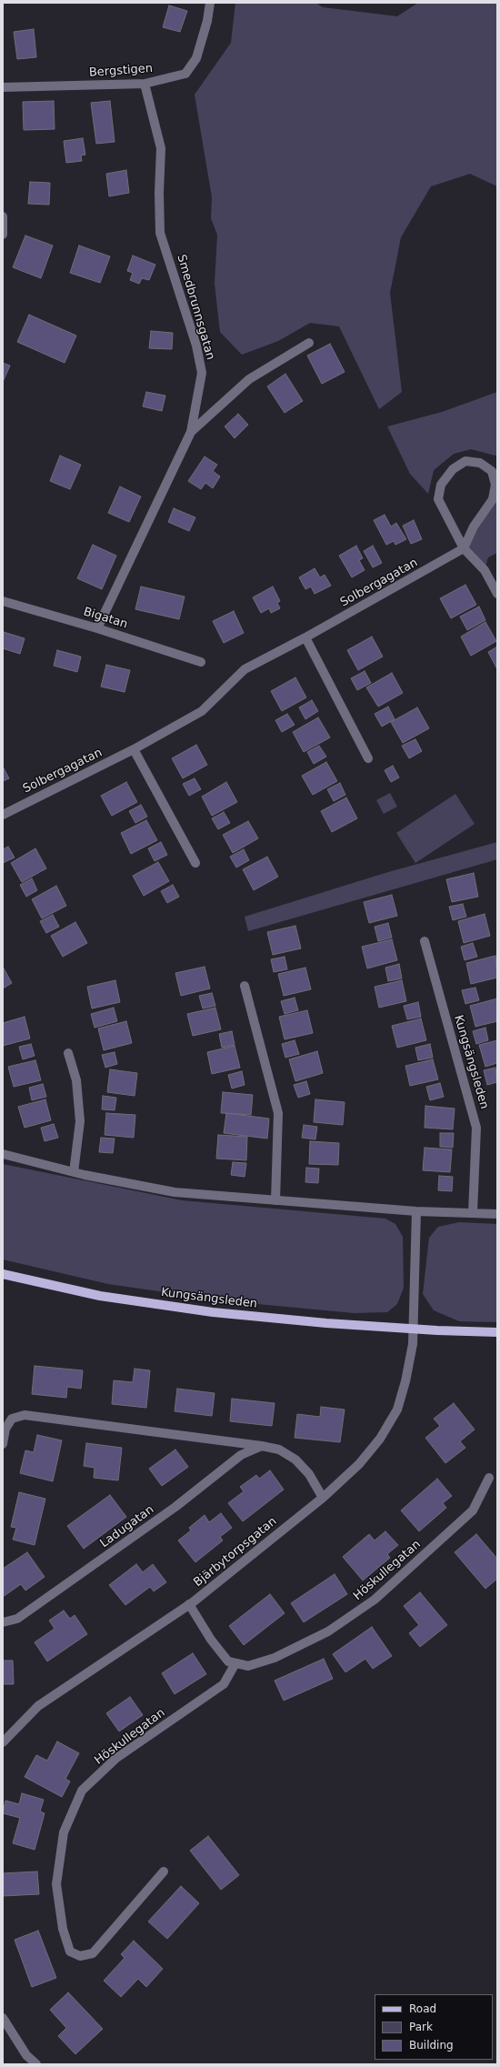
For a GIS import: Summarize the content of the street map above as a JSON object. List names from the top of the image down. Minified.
{"streets":{"main road":["Kungsängsleden"],"street":["Bergstigen","Smedbrunnsgatan","Solbergagatan","Bigatan","Ladugatan","Bjärbytorpsgatan","Höskullegatan"]},"crossings":[["Bergstigen","Smedbrunnsgatan"],["Smedbrunnsgatan","Bigatan"],["Kungsängsleden","Bjärbytorpsgatan"]],"legend":["Road","Park","Building"]}
